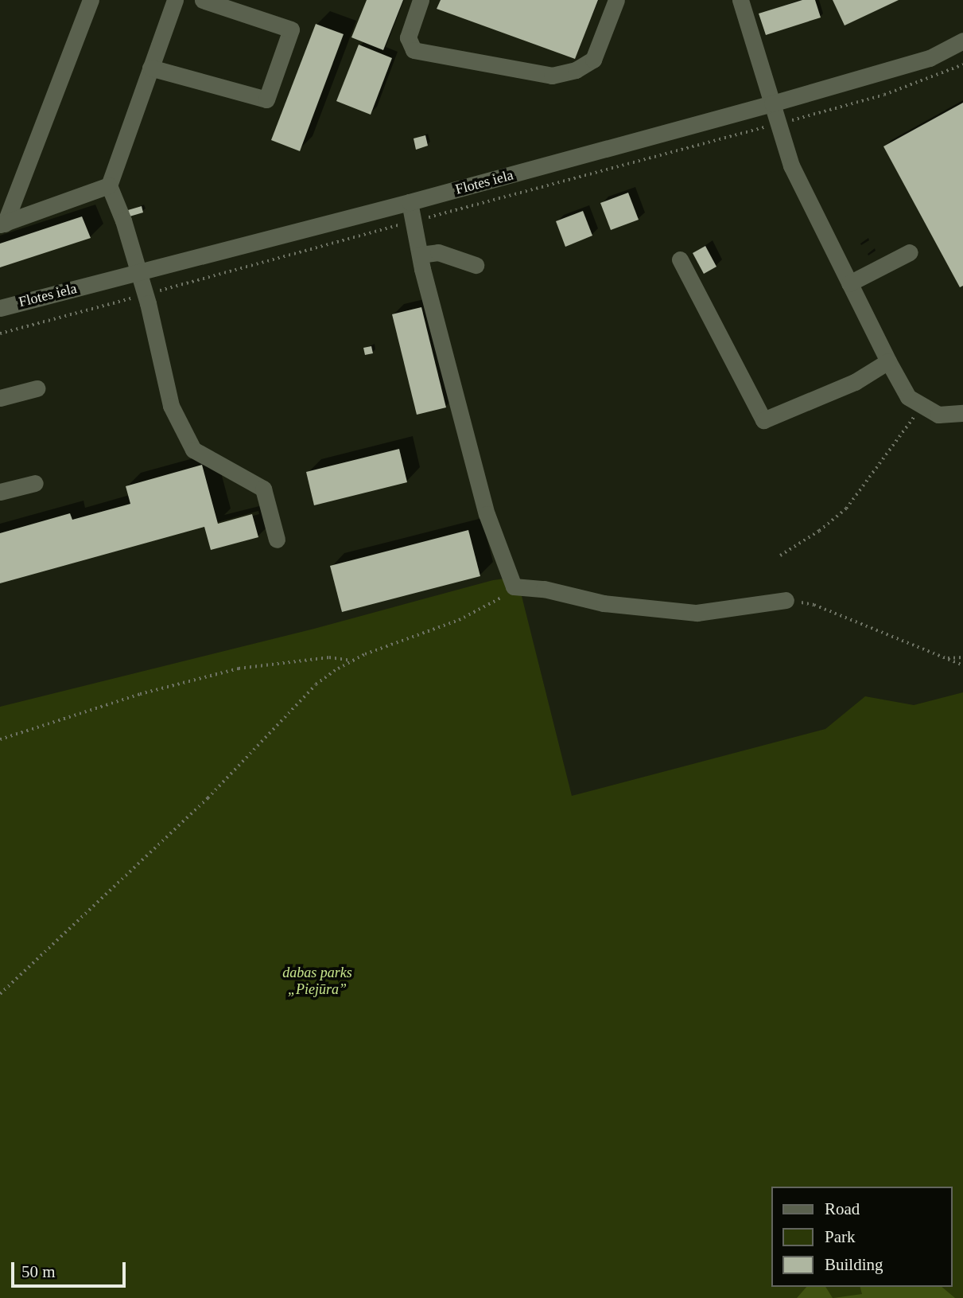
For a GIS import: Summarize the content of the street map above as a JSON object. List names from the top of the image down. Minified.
{"streets":{"street":["Flotes iela"]},"parks":["dabas parks „Piejūra”"],"legend":["Road","Park","Building"],"scale_bar":"50 m"}
